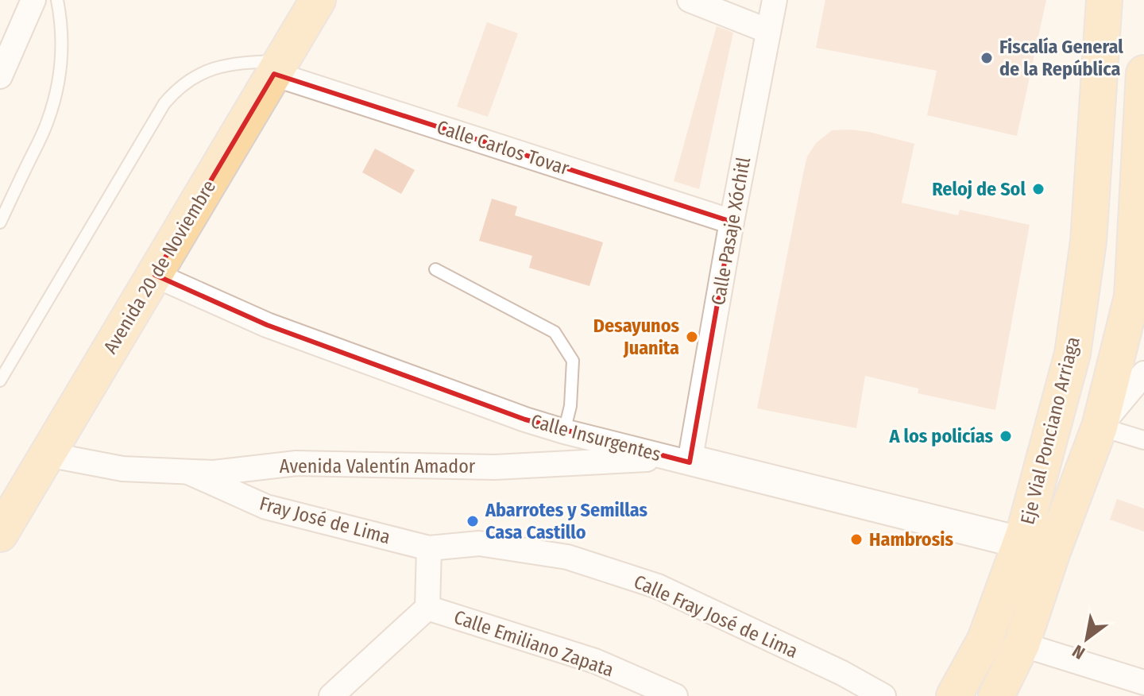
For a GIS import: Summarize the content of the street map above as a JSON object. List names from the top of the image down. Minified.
{"streets":{"main road":["Avenida 20 de Noviembre","Eje Vial Ponciano Arriaga"],"street":["Calle Carlos Tovar","Calle Pasaje Xóchitl","Calle Insurgentes","Avenida Valentín Amador","Fray José de Lima","Calle Fray José de Lima","Calle Emiliano Zapata"]},"crossings":[["Calle Carlos Tovar","Calle Pasaje Xóchitl"],["Calle Carlos Tovar","Avenida 20 de Noviembre"],["Calle Pasaje Xóchitl","Calle Insurgentes"],["Calle Pasaje Xóchitl","Avenida Valentín Amador"],["Avenida 20 de Noviembre","Calle Insurgentes"],["Avenida 20 de Noviembre","Avenida Valentín Amador"],["Eje Vial Ponciano Arriaga","Calle Insurgentes"],["Calle Insurgentes","Avenida Valentín Amador"],["Avenida Valentín Amador","Fray José de Lima"],["Fray José de Lima","Calle Fray José de Lima"]],"places":["Fiscalía General de la República","Reloj de Sol","Desayunos Juanita","A los policías","Abarrotes y Semillas Casa Castillo","Hambrosis"],"north":"bottom left"}
